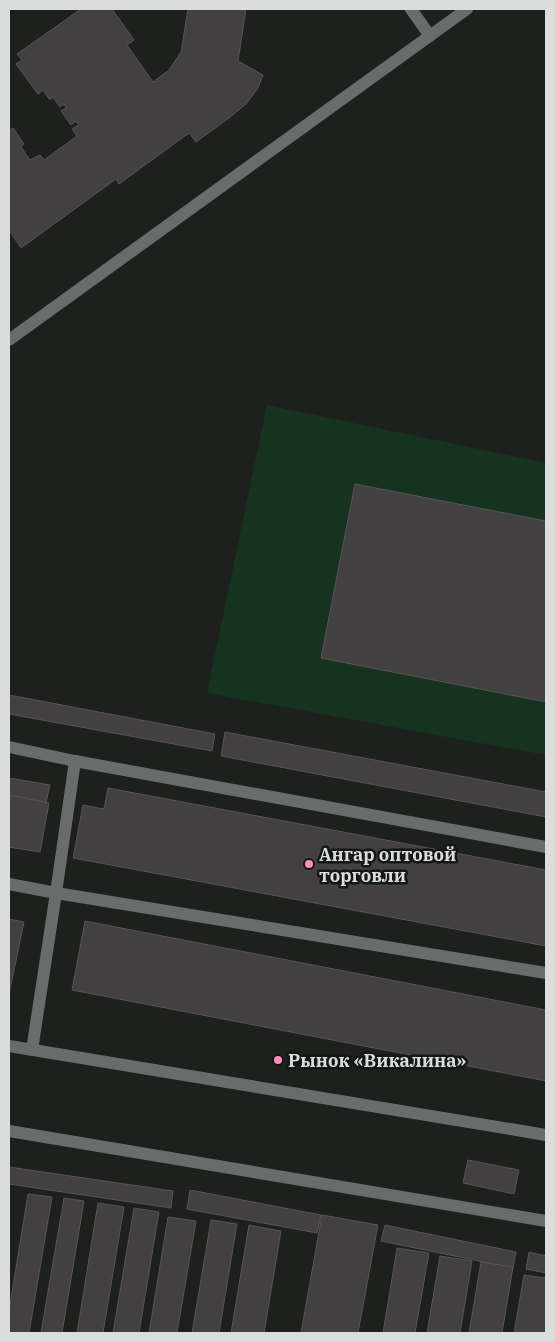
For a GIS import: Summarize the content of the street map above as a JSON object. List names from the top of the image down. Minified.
{"places":["Ангар оптовой торговли","Рынок «Викалина»"]}
